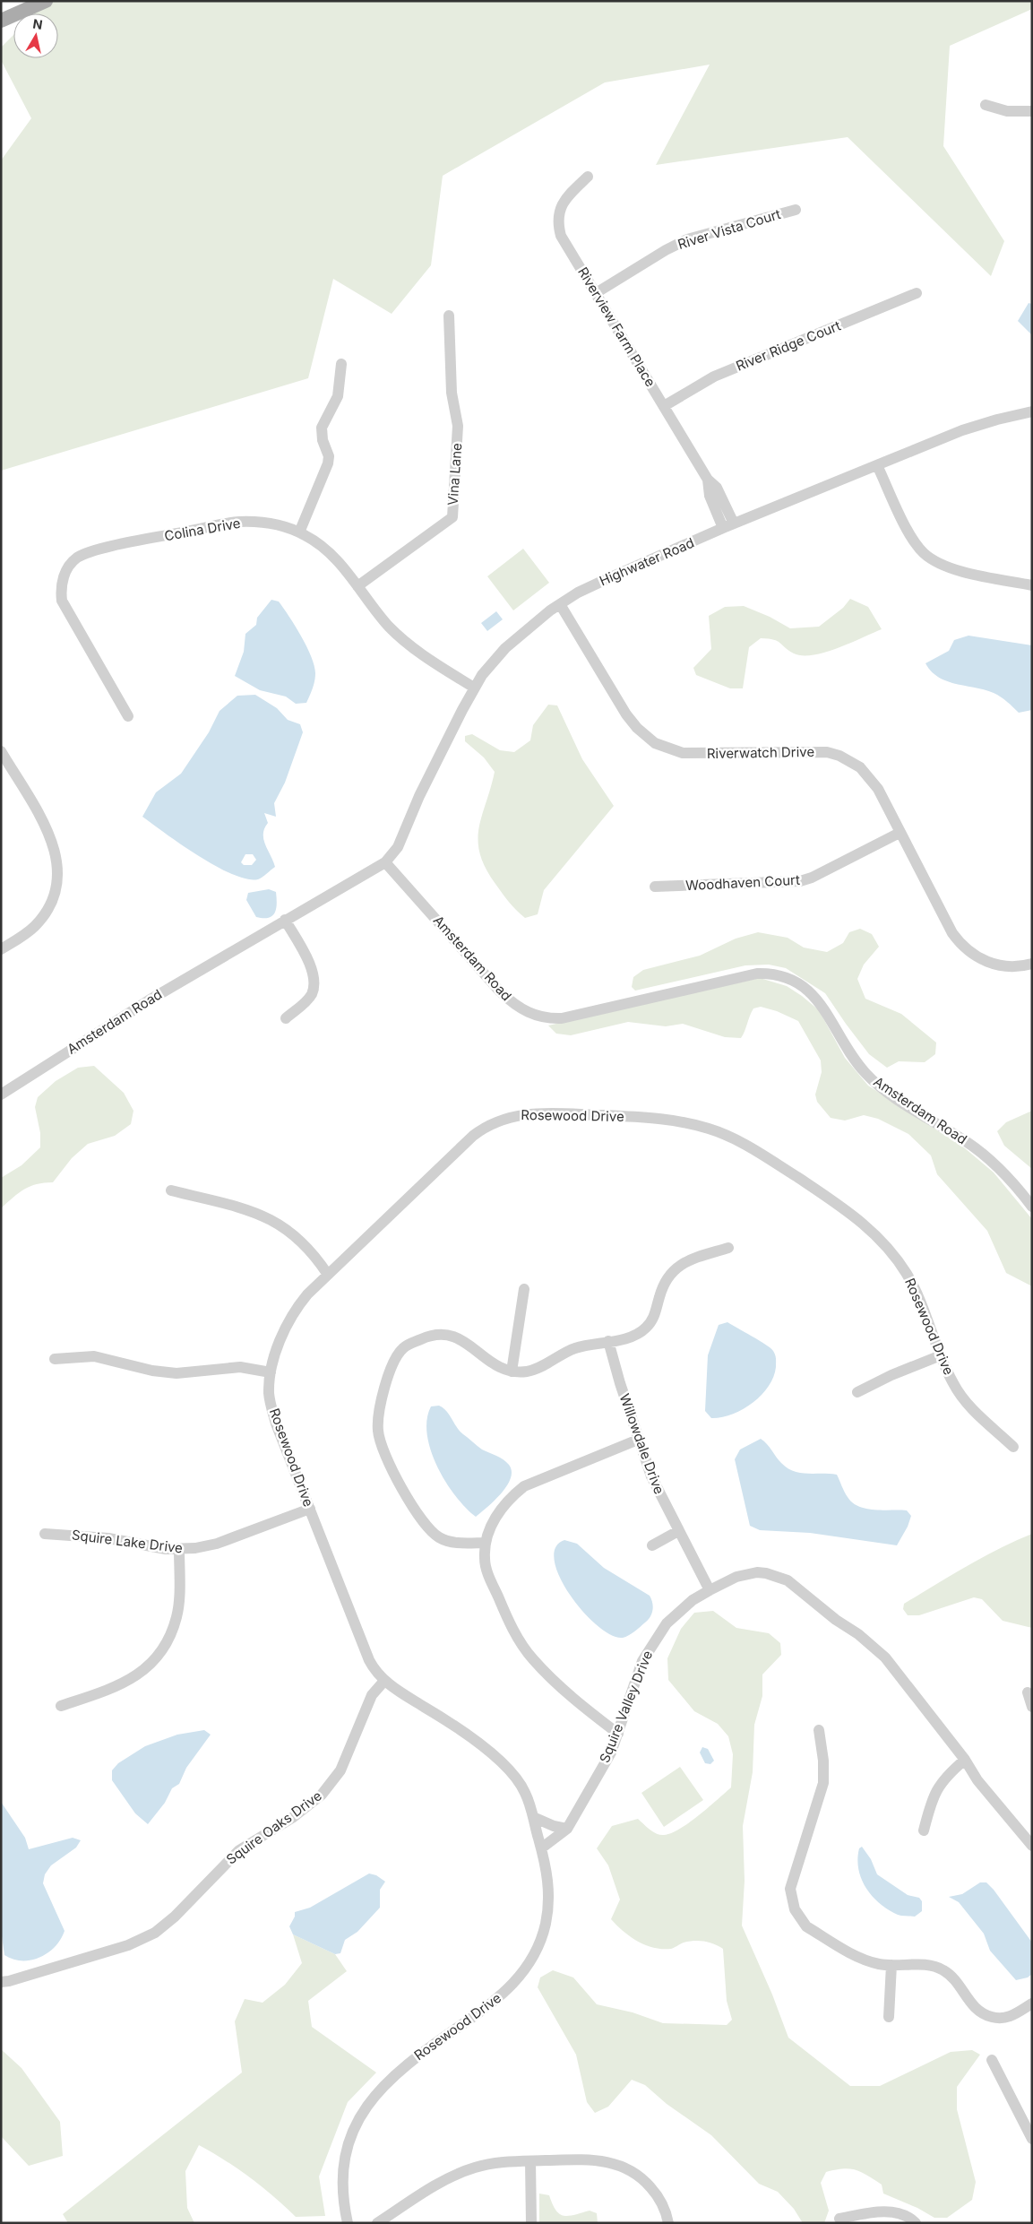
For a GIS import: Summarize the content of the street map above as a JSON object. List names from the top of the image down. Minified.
{"streets":{"street":["River Vista Court","Riverview Farm Place","River Ridge Court","Vina Lane","Colina Drive","Highwater Road","Riverwatch Drive","Woodhaven Court","Amsterdam Road","Rosewood Drive","Willowdale Drive","Squire Lake Drive","Squire Valley Drive","Squire Oaks Drive"]},"crossings":[["River Vista Court","Riverview Farm Place"],["Riverview Farm Place","River Ridge Court"],["Riverview Farm Place","Highwater Road"],["Vina Lane","Colina Drive"],["Colina Drive","Highwater Road"],["Highwater Road","Riverwatch Drive"],["Highwater Road","Amsterdam Road"],["Riverwatch Drive","Woodhaven Court"],["Rosewood Drive","Squire Lake Drive"],["Rosewood Drive","Squire Valley Drive"],["Rosewood Drive","Squire Oaks Drive"],["Willowdale Drive","Squire Valley Drive"]],"north":"top"}
